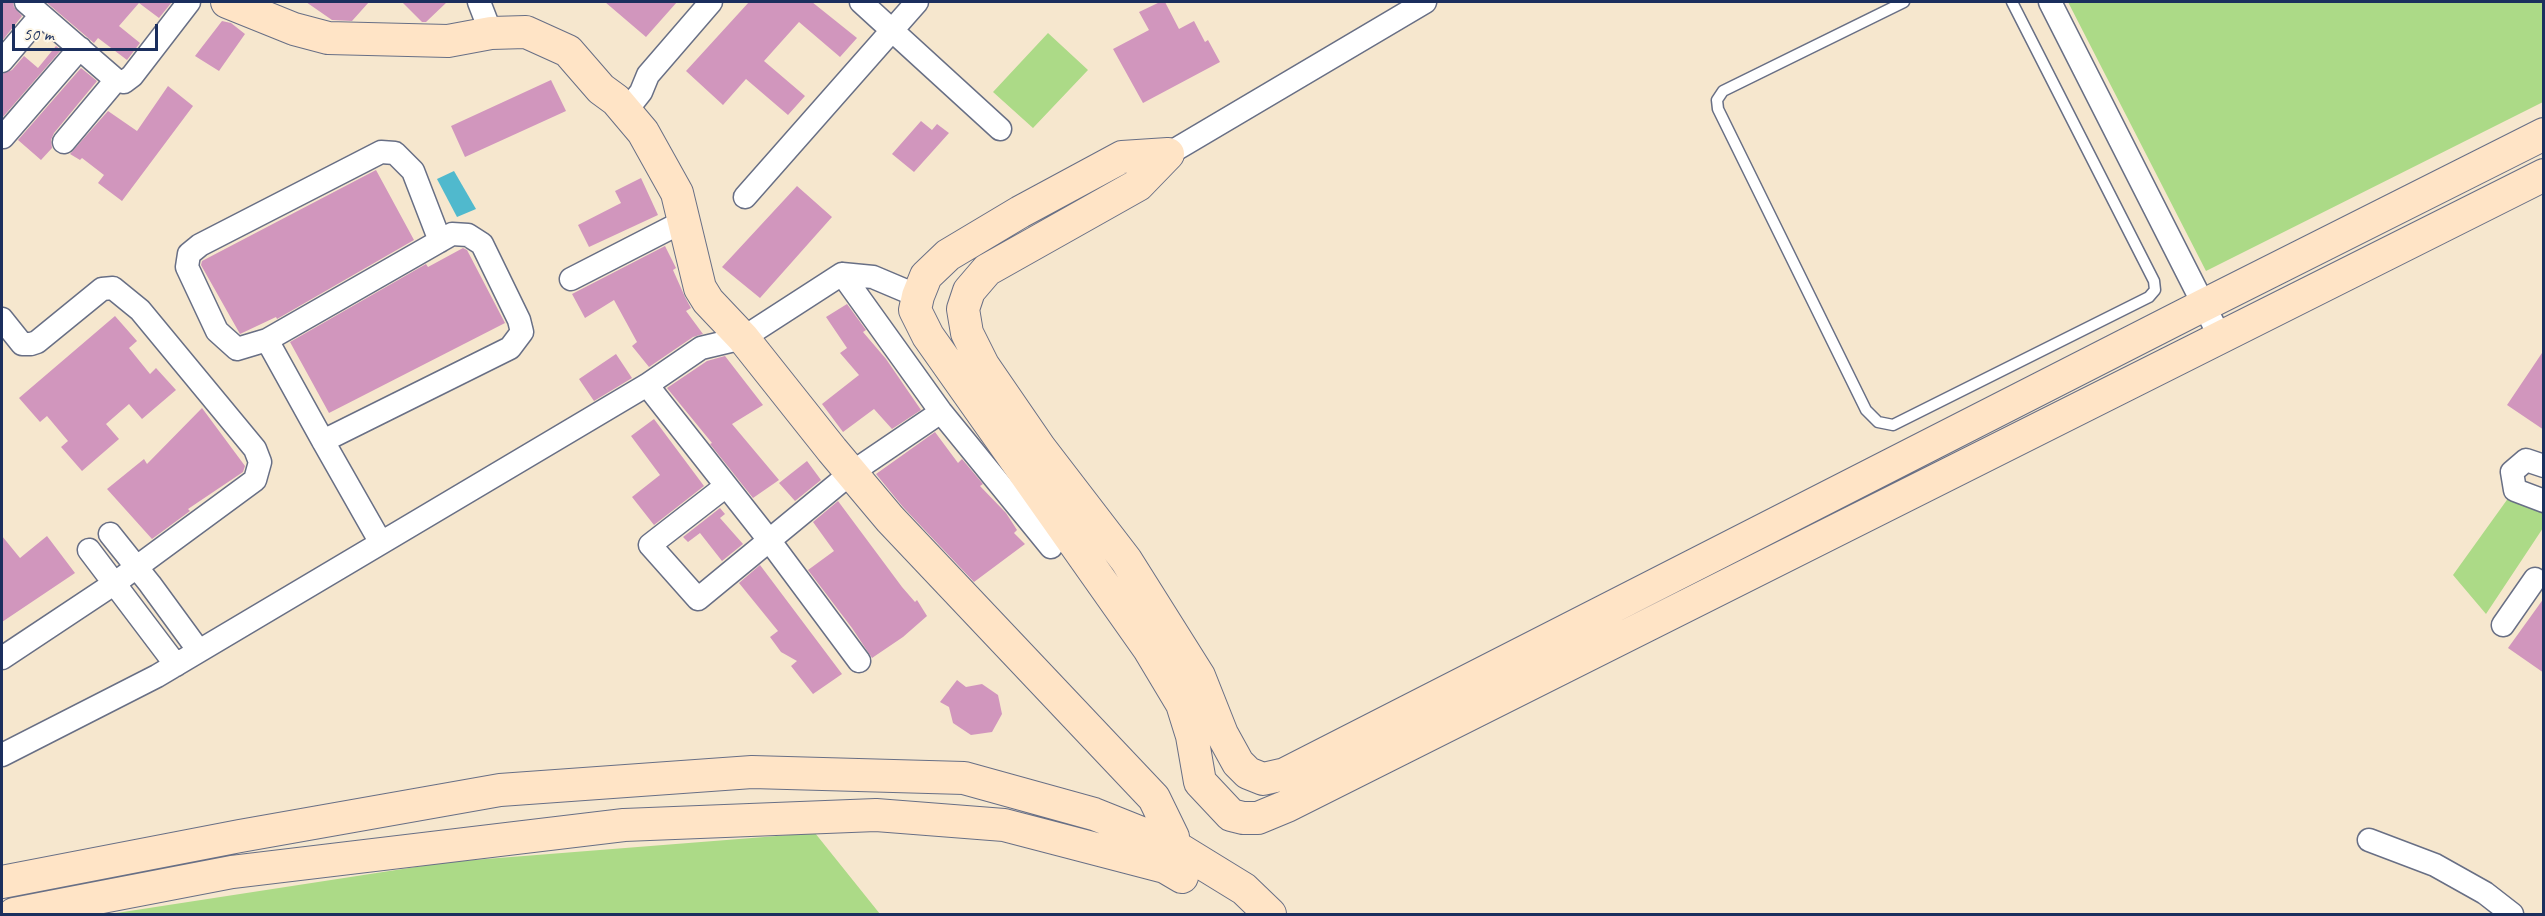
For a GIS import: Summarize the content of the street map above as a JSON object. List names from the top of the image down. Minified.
{"scale_bar":"50 m"}
